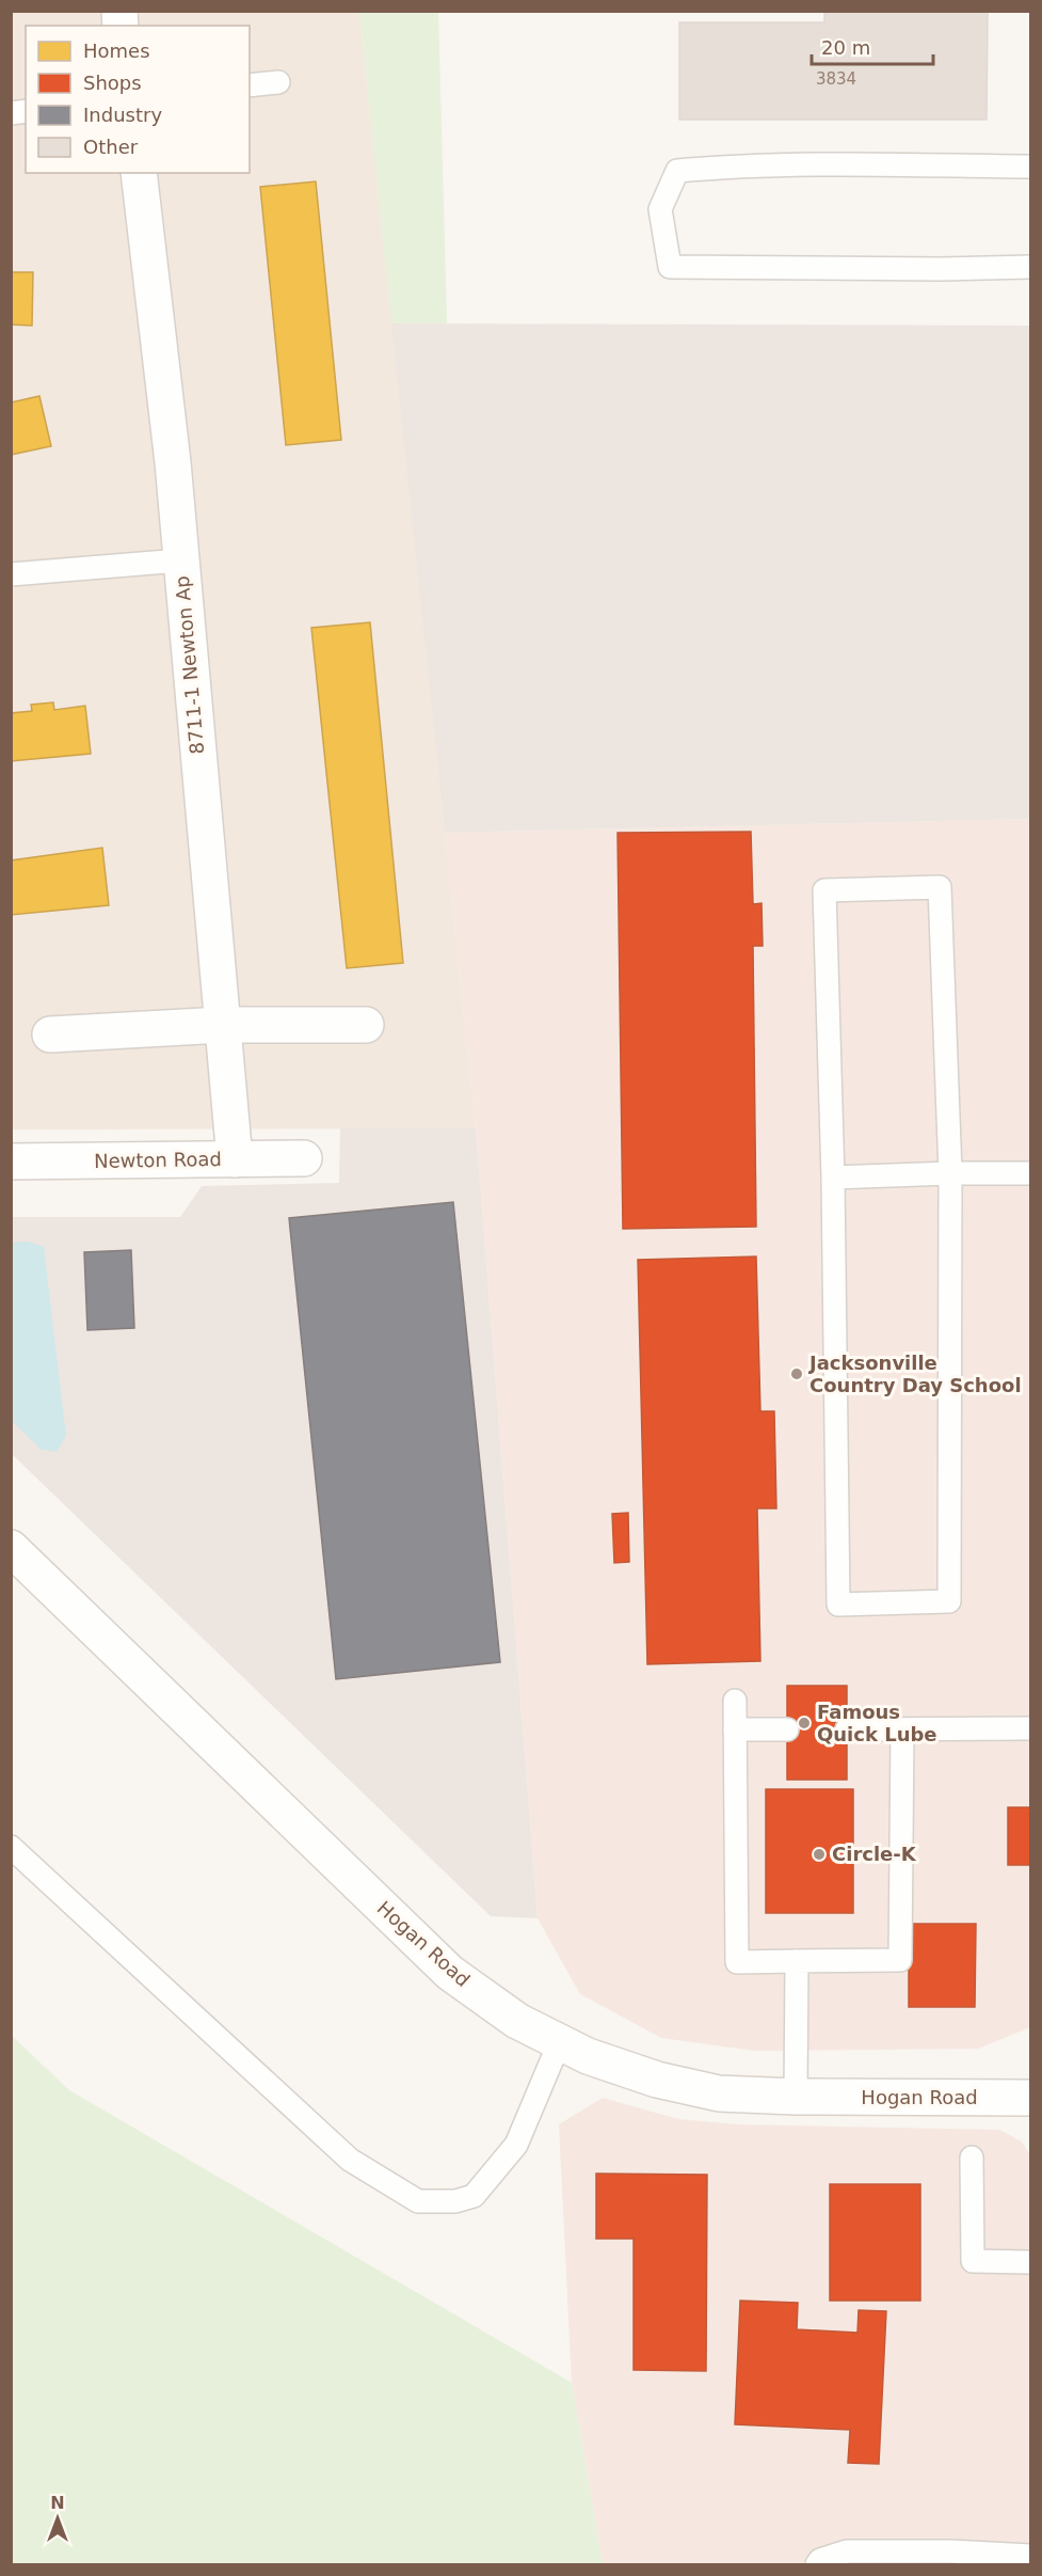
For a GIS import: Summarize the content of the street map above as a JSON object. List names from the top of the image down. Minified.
{"streets":{"street":["8711-1 Newton Ap","Newton Road","Hogan Road"]},"crossings":[["8711-1 Newton Ap","Newton Road"]],"places":["Jacksonville Country Day School","Famous Quick Lube","Circle-K"],"house_numbers":["3834"],"legend":["Homes","Shops","Industry","Other"],"scale_bar":"20 m","north":"top"}
